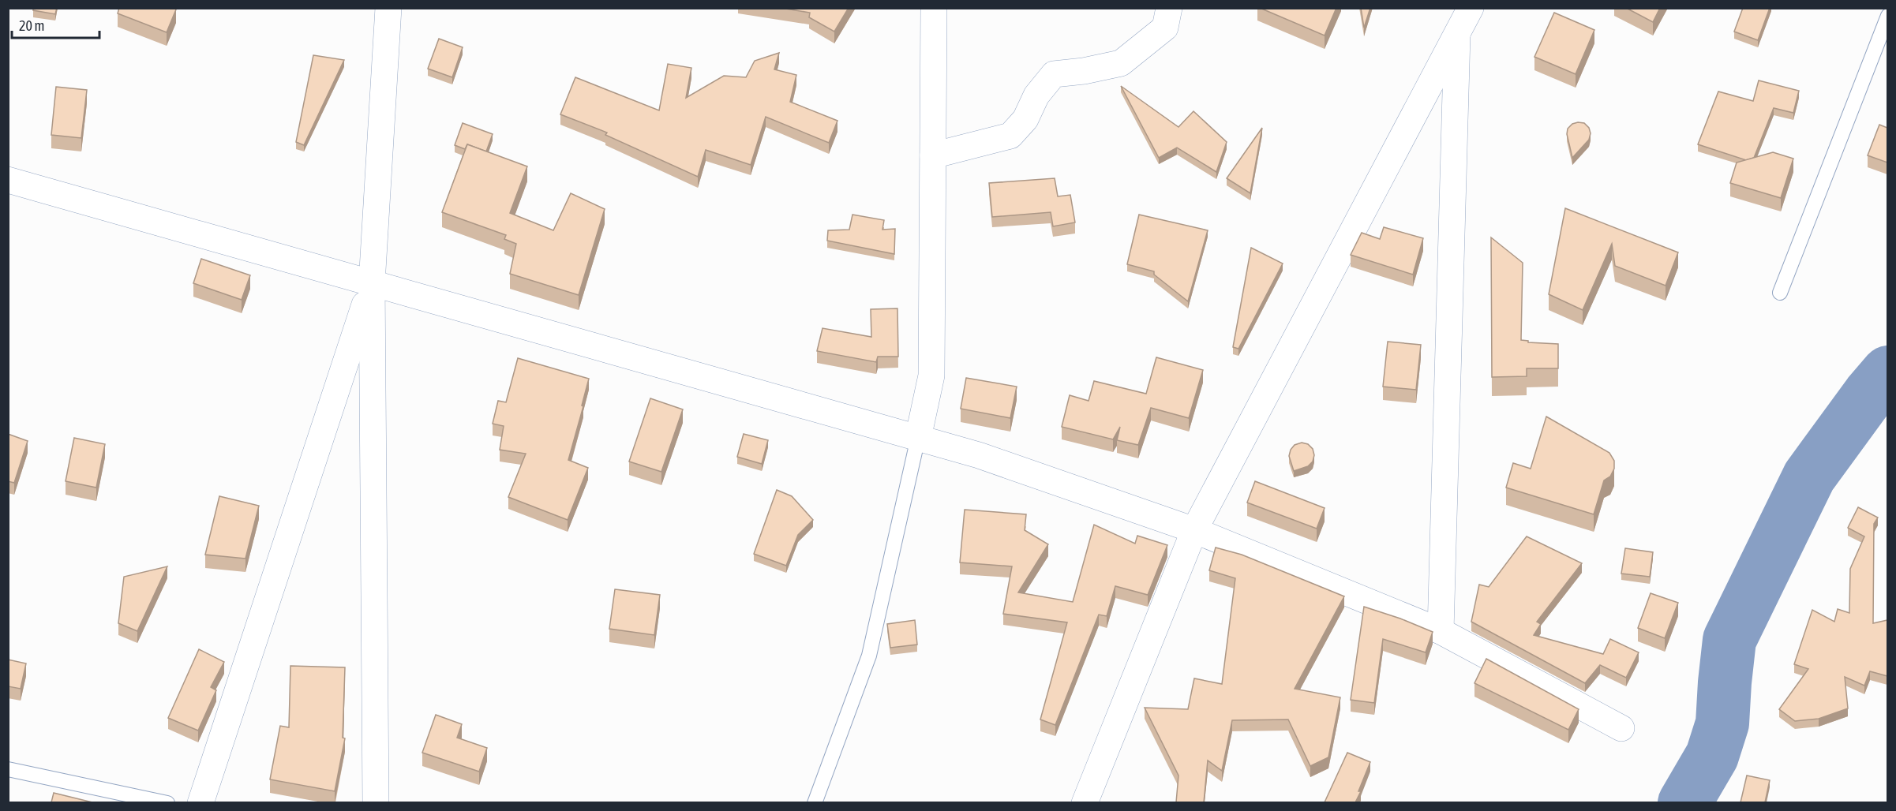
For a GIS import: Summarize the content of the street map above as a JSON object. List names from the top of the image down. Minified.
{"scale_bar":"20 m"}
